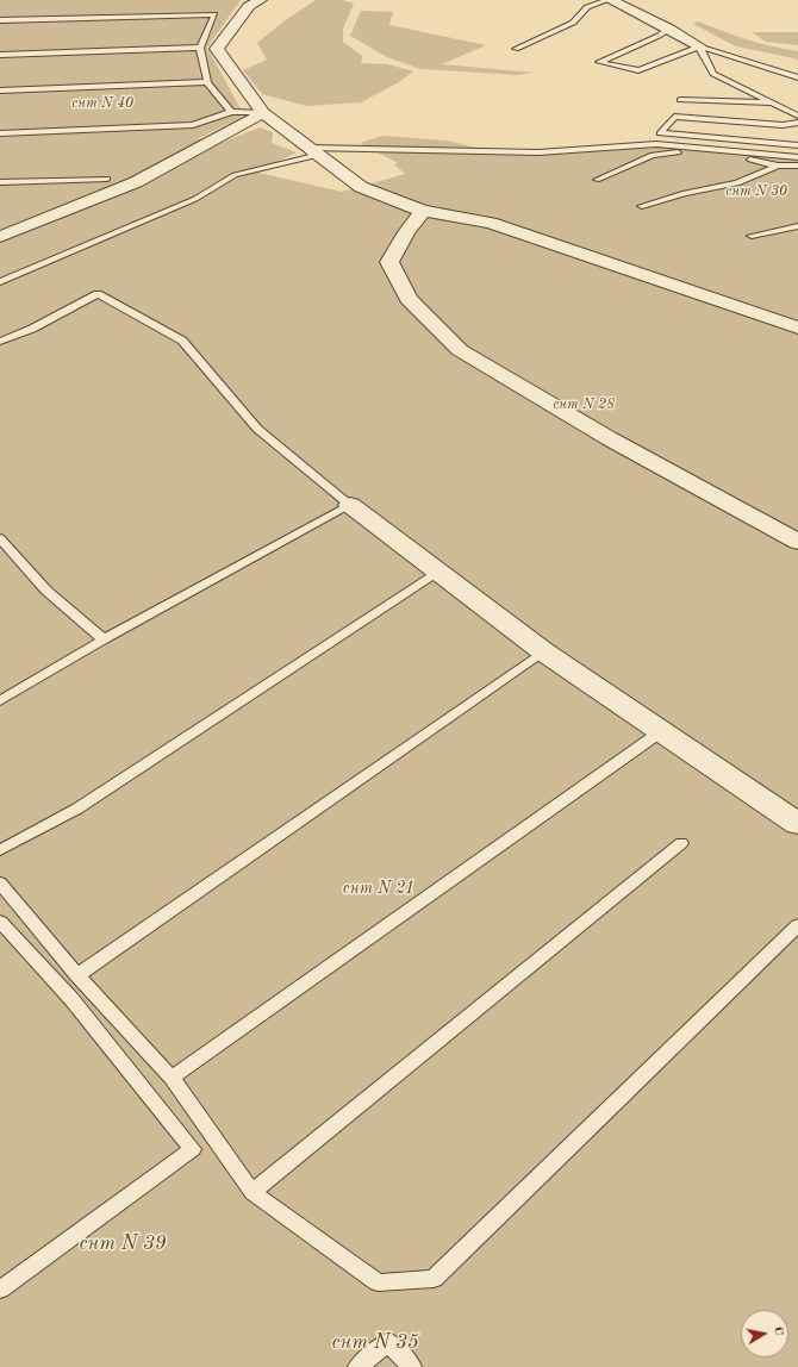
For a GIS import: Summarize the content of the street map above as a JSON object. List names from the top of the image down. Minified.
{"parks":["снт N 40","снт N 30","снт N 28","снт N 21","снт N 39","снт N 35"],"north":"right"}
